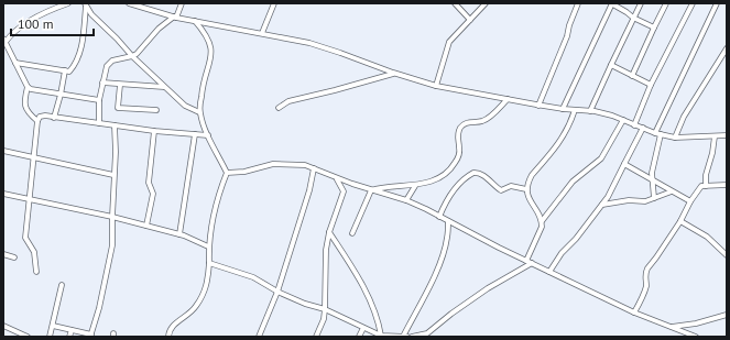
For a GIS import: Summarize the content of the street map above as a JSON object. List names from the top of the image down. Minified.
{"scale_bar":"100 m"}
